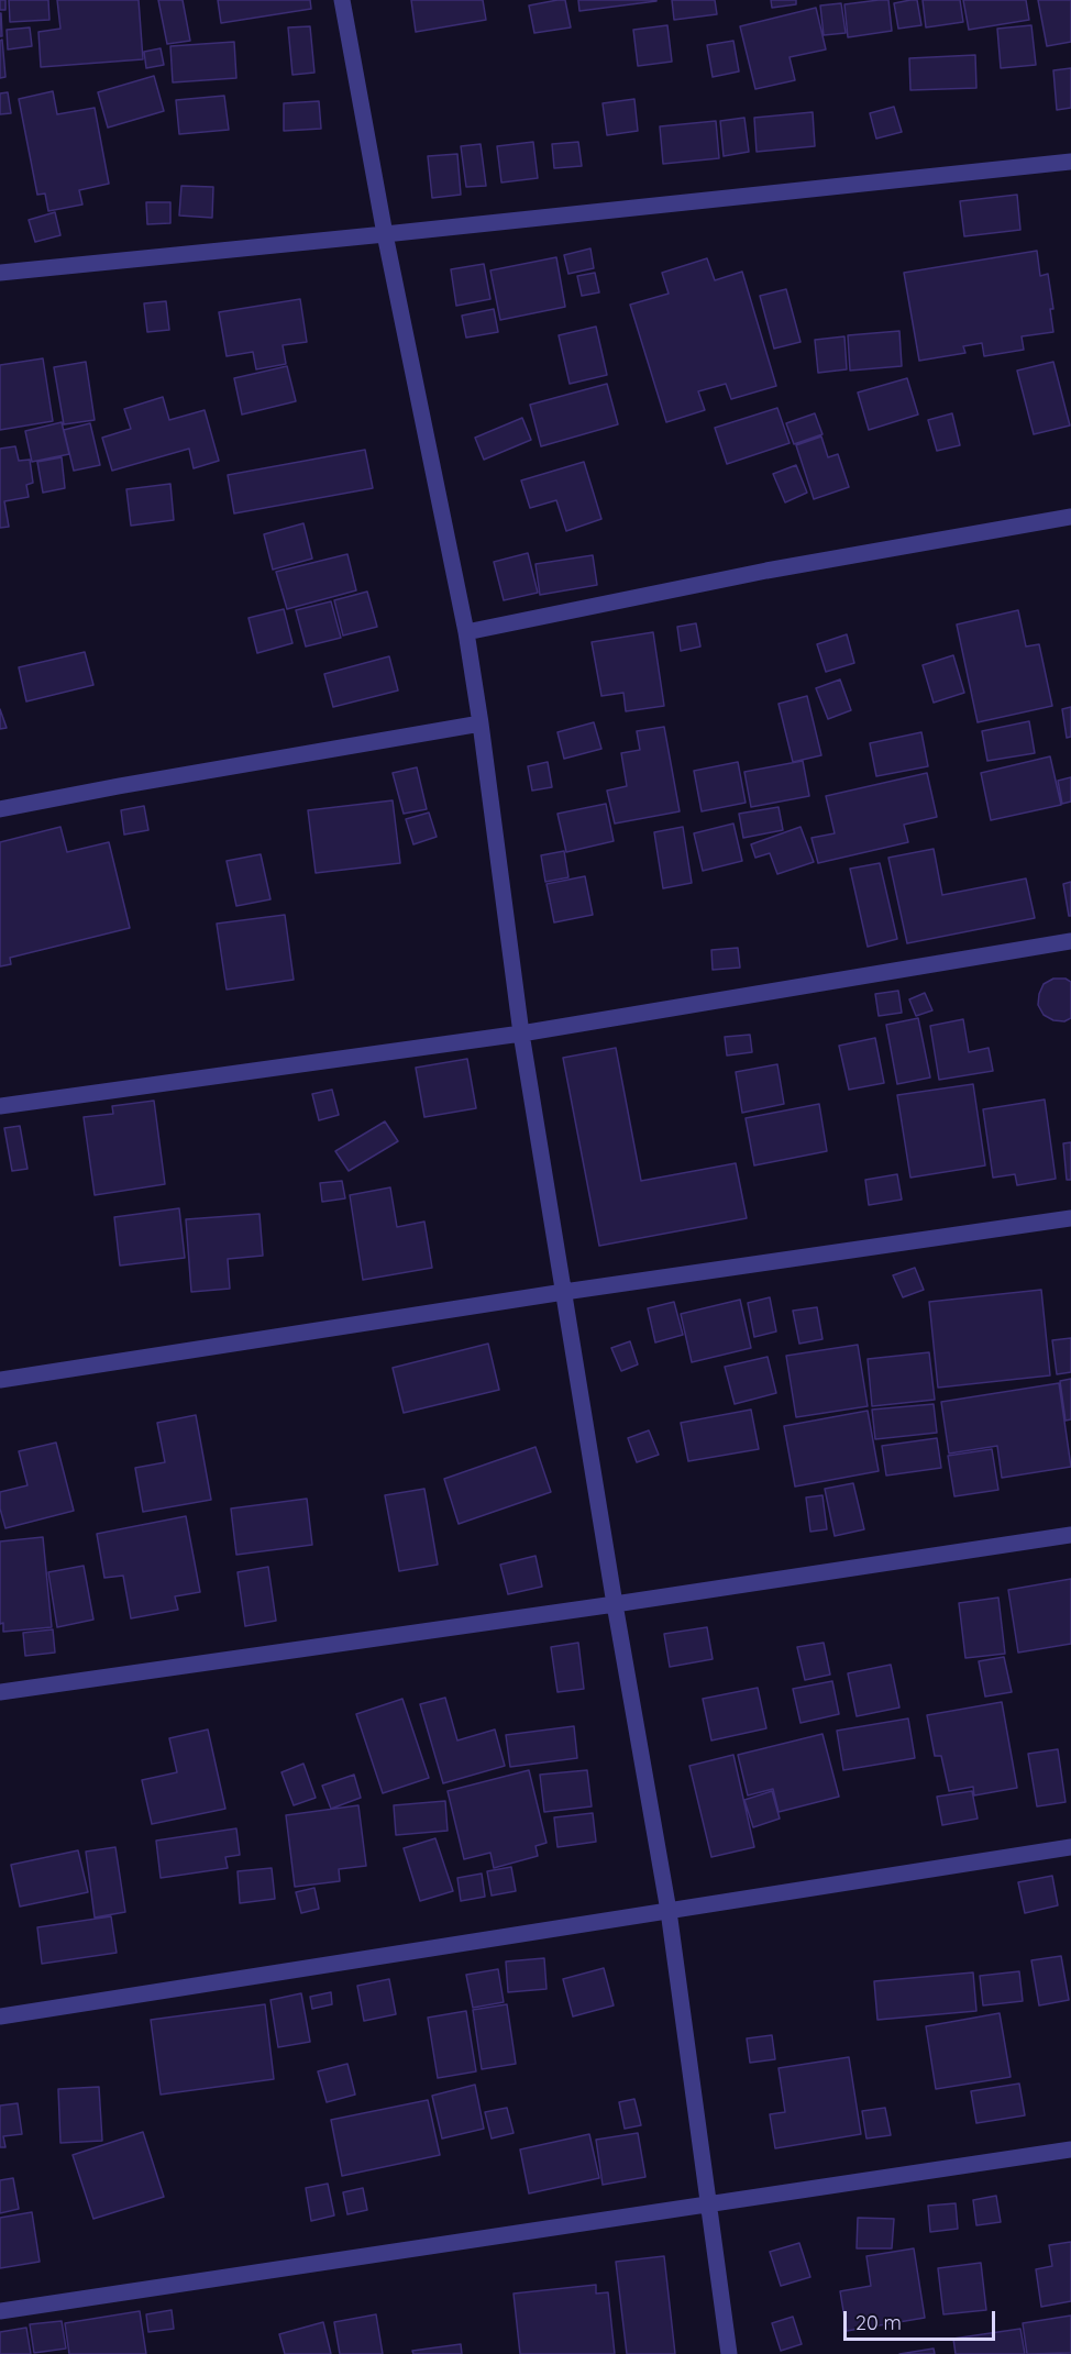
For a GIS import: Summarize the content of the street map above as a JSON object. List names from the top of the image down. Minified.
{"scale_bar":"20 m"}
